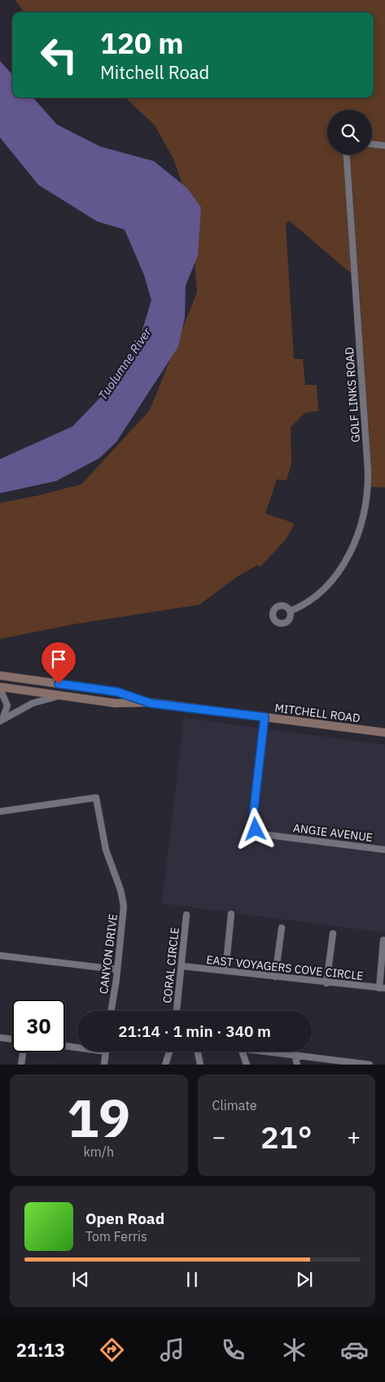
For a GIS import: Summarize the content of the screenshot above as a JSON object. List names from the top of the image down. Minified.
{"streets":{"main road":["MITCHELL ROAD"],"street":["GOLF LINKS ROAD","ANGIE AVENUE","CANYON DRIVE","CORAL CIRCLE","EAST VOYAGERS COVE CIRCLE"]},"crossings":[["MITCHELL ROAD","ANGIE AVENUE"],["CORAL CIRCLE","EAST VOYAGERS COVE CIRCLE"]],"water":["Tuolumne River"],"page":{"turn":["120 m","Mitchell Road"],"limit":"30","trip":"21:14 · 1 min · 340 m","tile":[["19","km/h"],"Climate"],"heat":["−","21°","+"],"song":["Open Road","Tom Ferris"],"tabs":"21:13"}}
